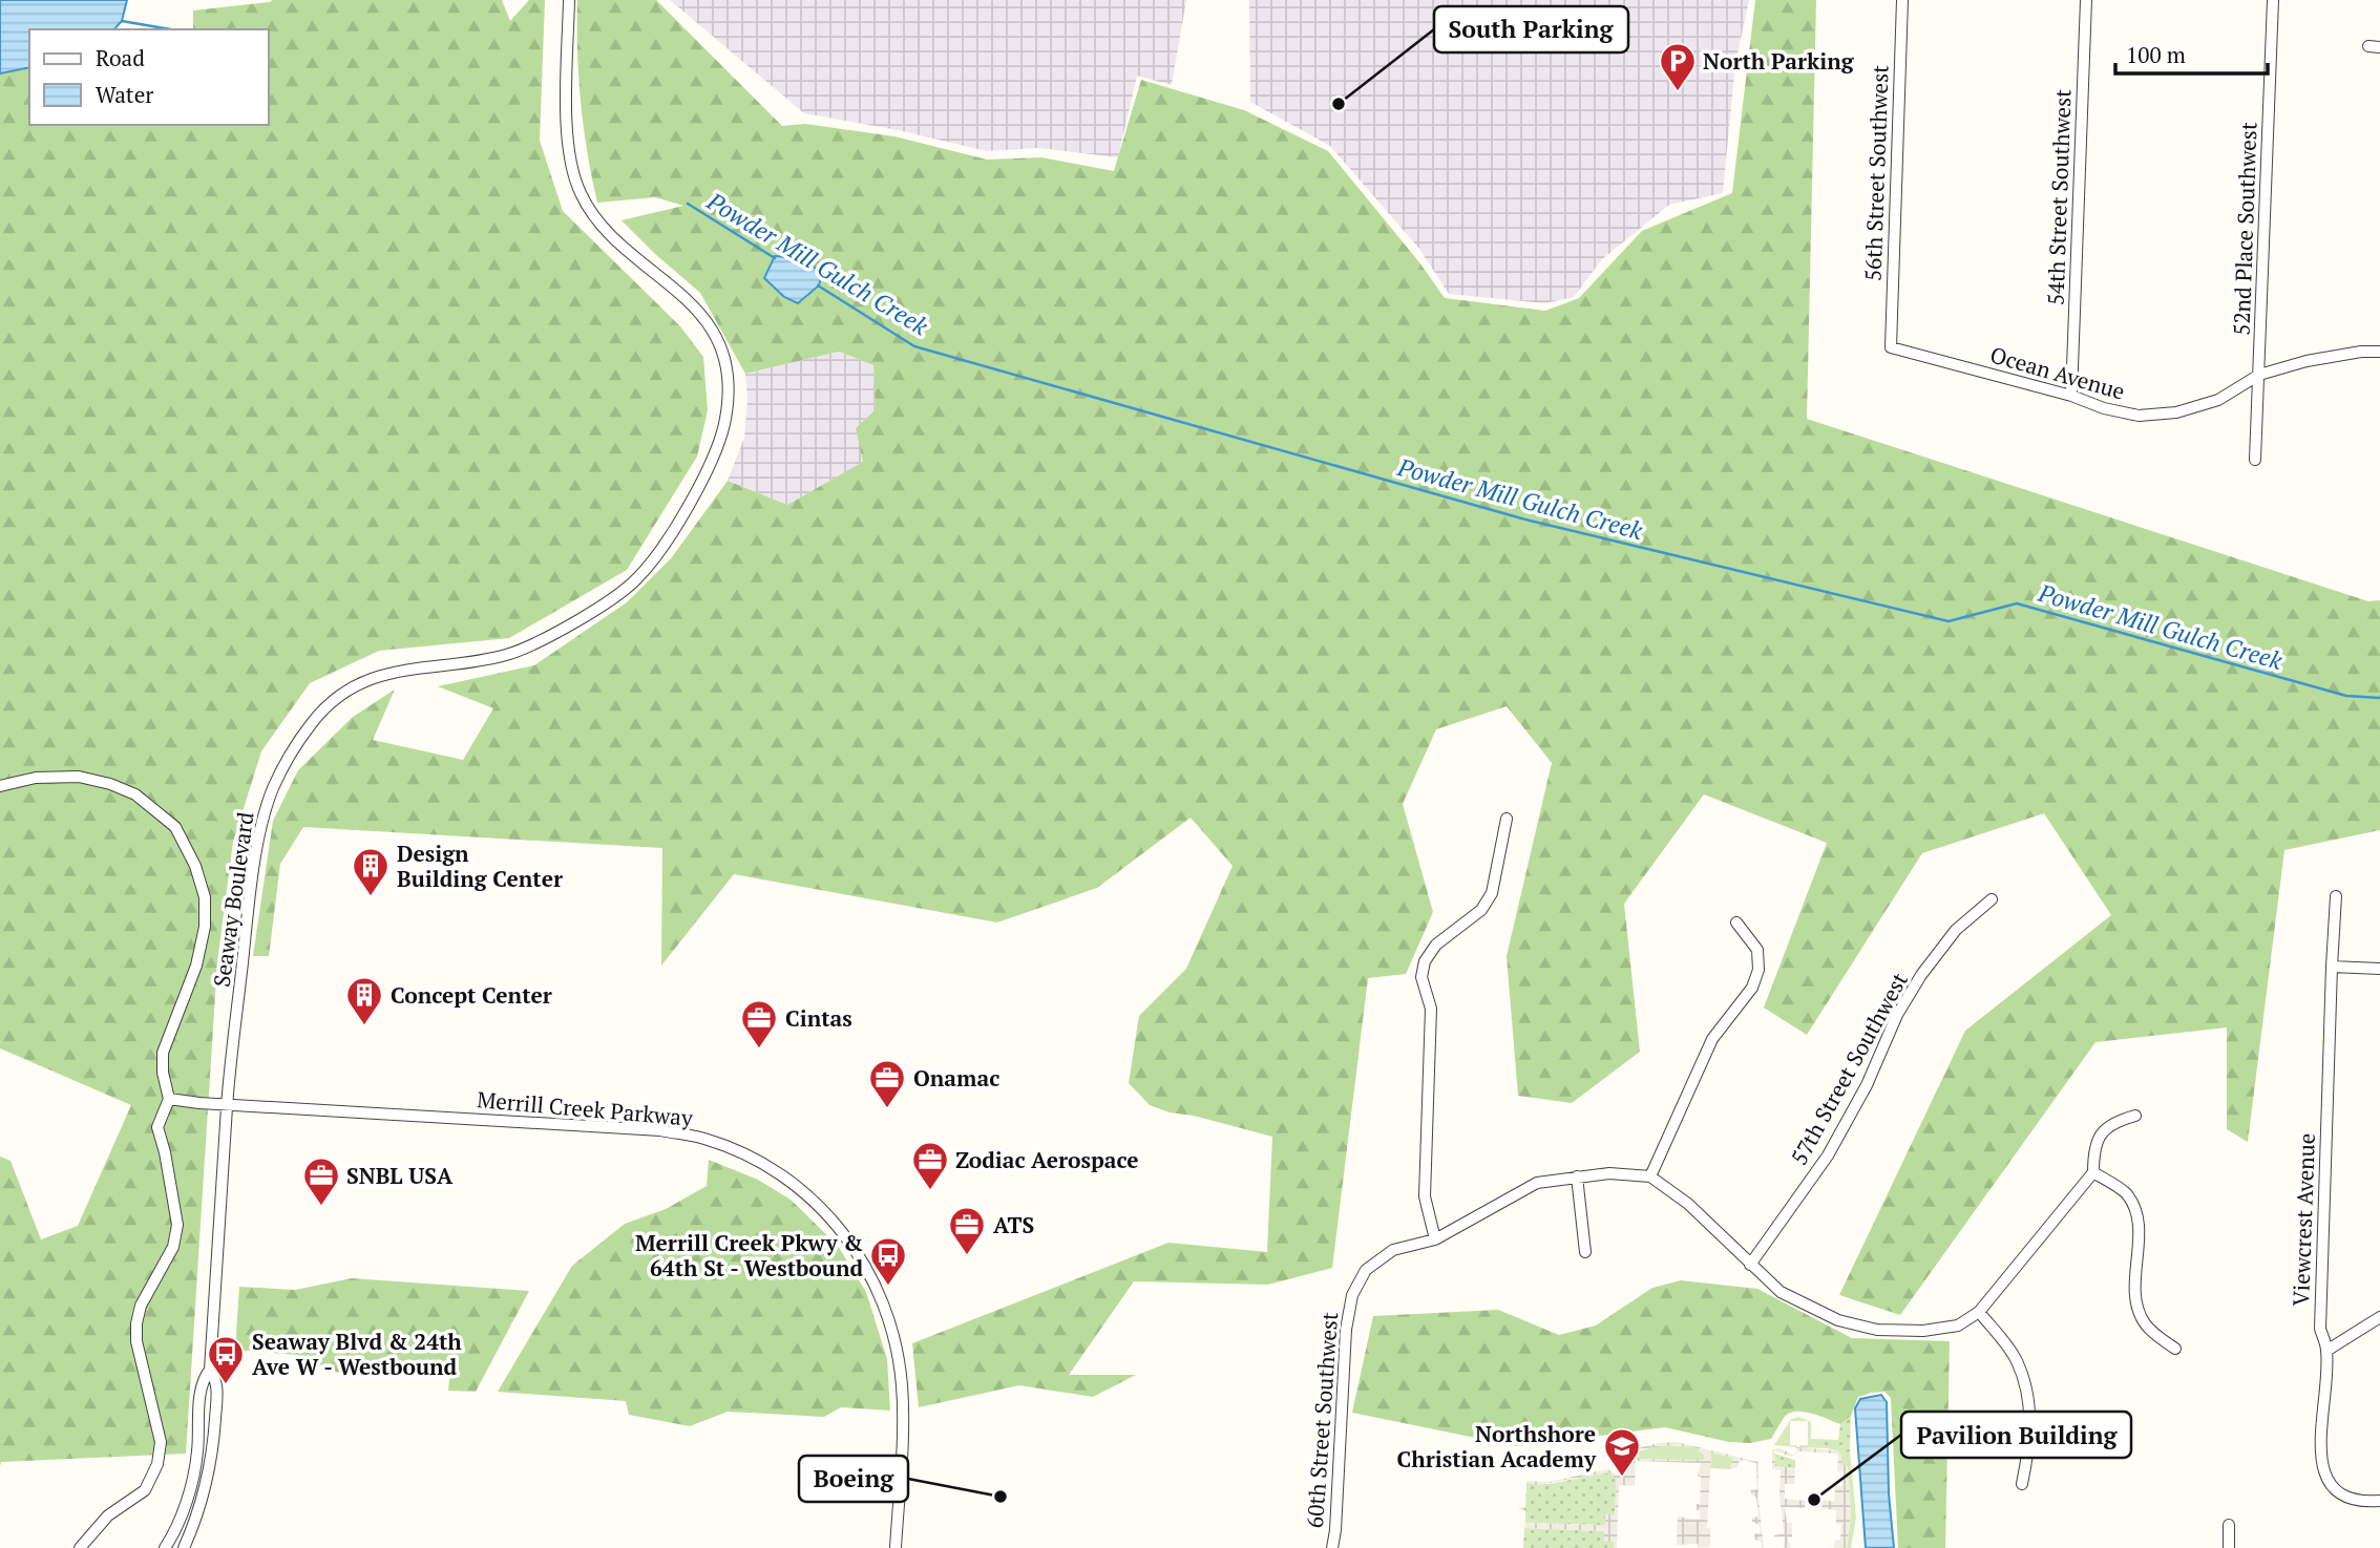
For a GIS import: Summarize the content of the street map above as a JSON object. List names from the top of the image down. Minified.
{"streets":{"street":["56th Street Southwest","54th Street Southwest","52nd Place Southwest","Ocean Avenue","Seaway Boulevard","57th Street Southwest","Merrill Creek Parkway","Viewcrest Avenue","60th Street Southwest"]},"crossings":[["56th Street Southwest","Ocean Avenue"],["54th Street Southwest","Ocean Avenue"],["52nd Place Southwest","Ocean Avenue"],["Seaway Boulevard","Merrill Creek Parkway"]],"water":["Powder Mill Gulch Creek"],"places":{"parking":["North Parking"],"other":["South Parking","Boeing","Pavilion Building"],"building":["Design Building Center","Concept Center"],"office":["Cintas","Onamac","Zodiac Aerospace","SNBL USA","ATS"],"bus stop":["Merrill Creek Pkwy & 64th St - Westbound","Seaway Blvd & 24th Ave W - Westbound"],"school or university":["Northshore Christian Academy"]},"legend":["Road","Water"],"scale_bar":"100 m"}
